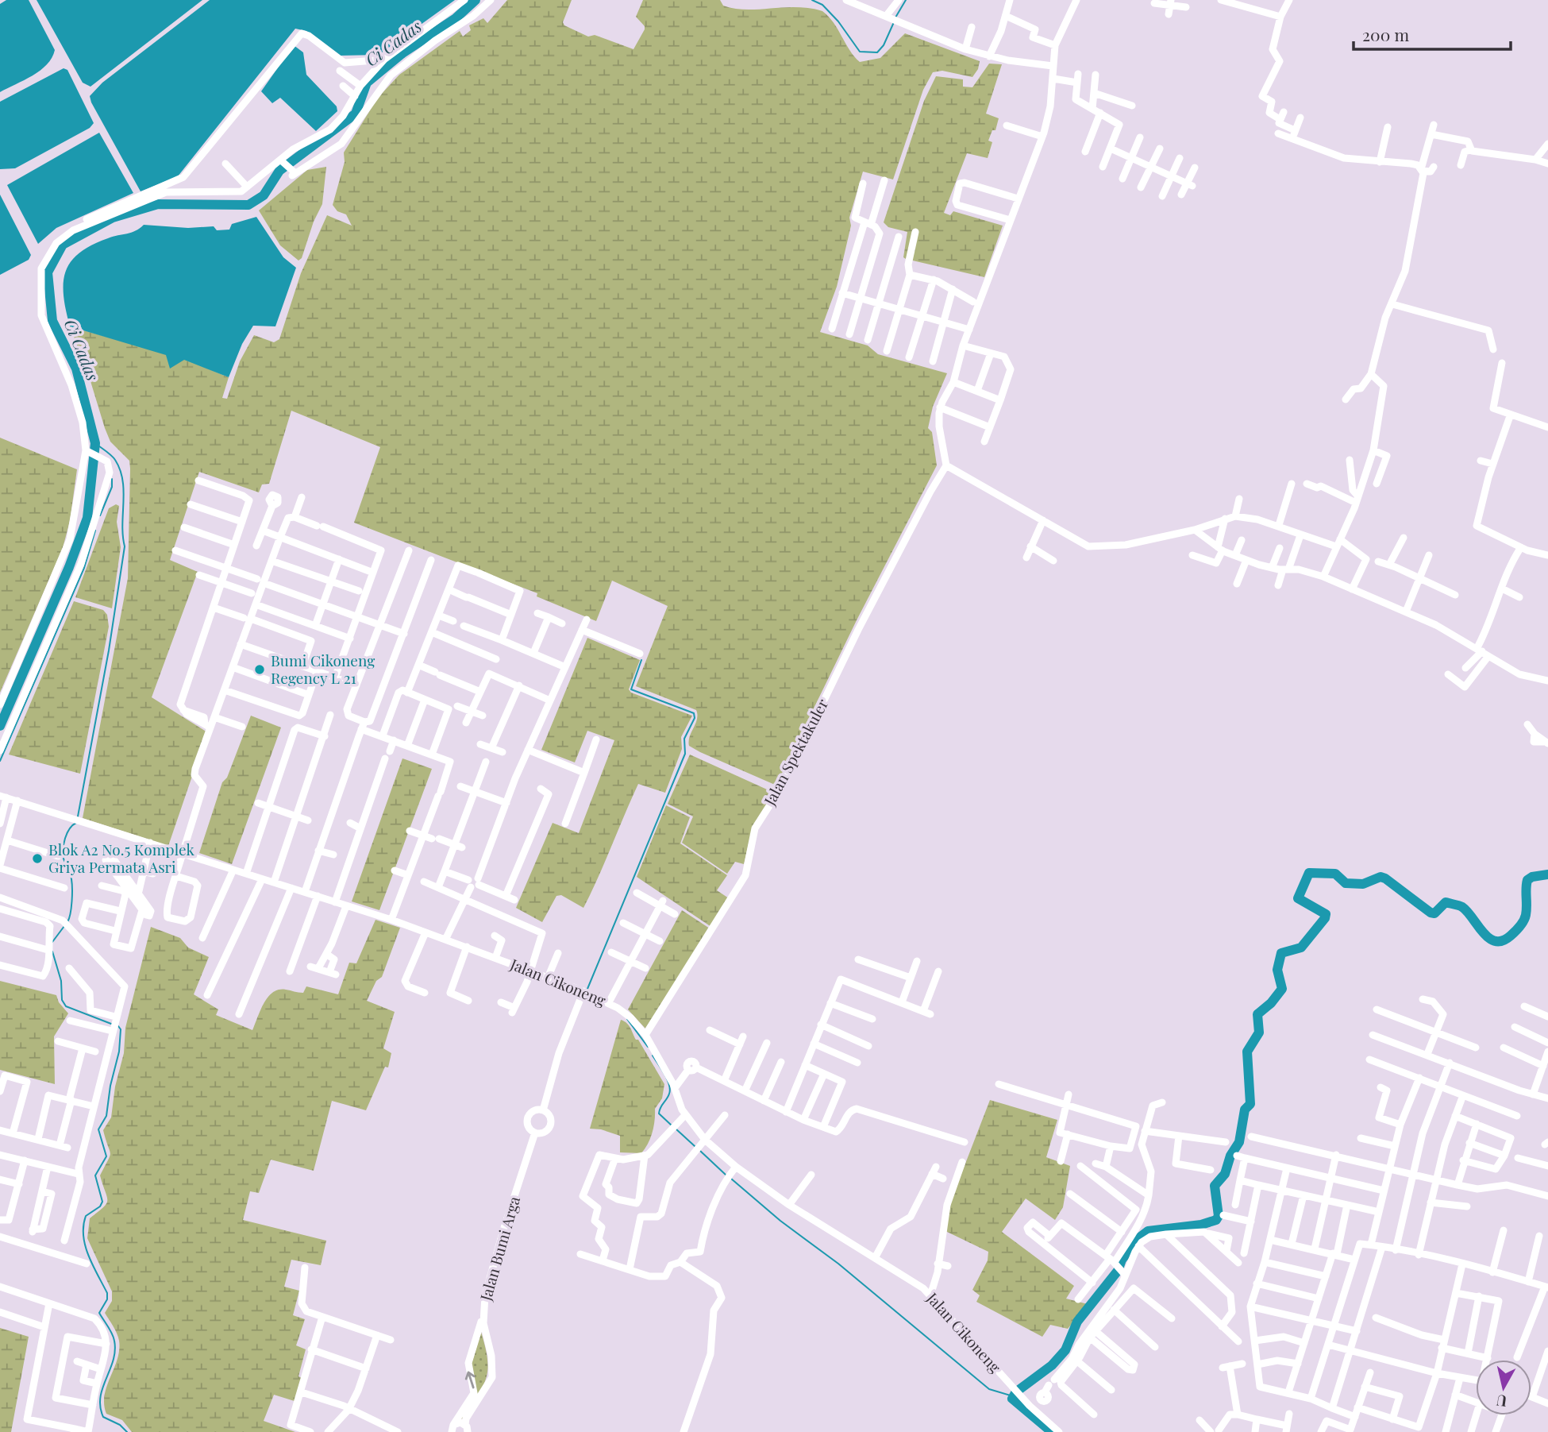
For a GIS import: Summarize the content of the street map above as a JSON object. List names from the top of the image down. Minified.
{"streets":{"street":["Jalan Spektakuler","Jalan Cikoneng","Jalan Bumi Arga"]},"crossings":[["Jalan Spektakuler","Jalan Cikoneng"]],"water":["Ci Cadas"],"places":["Bumi Cikoneng Regency L 21","Blok A2 No.5 Komplek Griya Permata Asri"],"scale_bar":"200 m","north":"bottom"}
